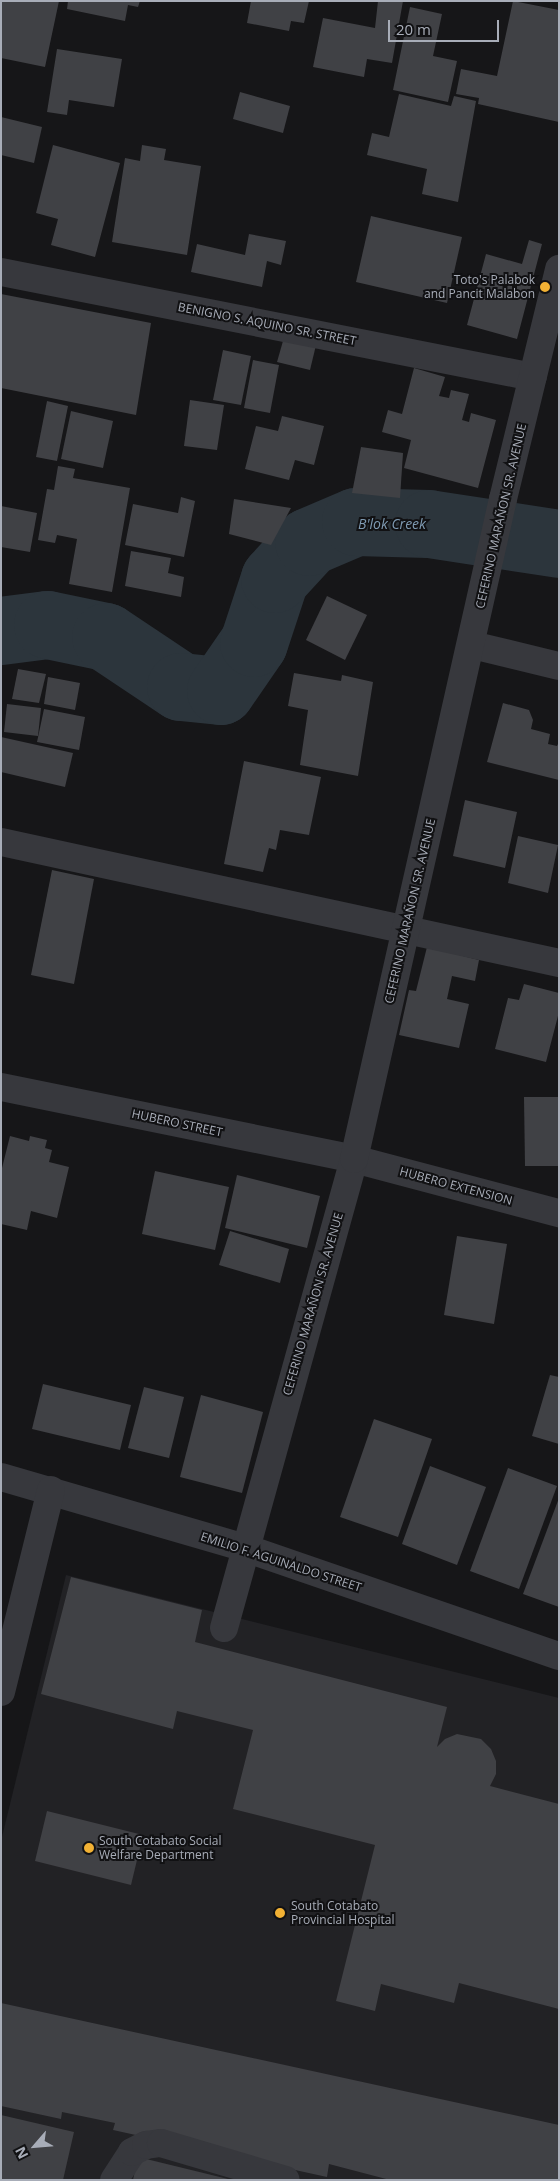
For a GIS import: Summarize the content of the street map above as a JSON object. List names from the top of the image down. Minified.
{"streets":{"street":["BENIGNO S. AQUINO SR. STREET","CEFERINO MARAÑON SR. AVENUE","HUBERO STREET","HUBERO EXTENSION","EMILIO F. AGUINALDO STREET"]},"crossings":[["BENIGNO S. AQUINO SR. STREET","CEFERINO MARAÑON SR. AVENUE"],["CEFERINO MARAÑON SR. AVENUE","HUBERO STREET"],["CEFERINO MARAÑON SR. AVENUE","HUBERO EXTENSION"],["CEFERINO MARAÑON SR. AVENUE","EMILIO F. AGUINALDO STREET"],["HUBERO STREET","HUBERO EXTENSION"]],"water":["B'lok Creek"],"places":["Toto's Palabok and Pancit Malabon","South Cotabato Social Welfare Department","South Cotabato Provincial Hospital"],"scale_bar":"20 m","north":"bottom left"}
